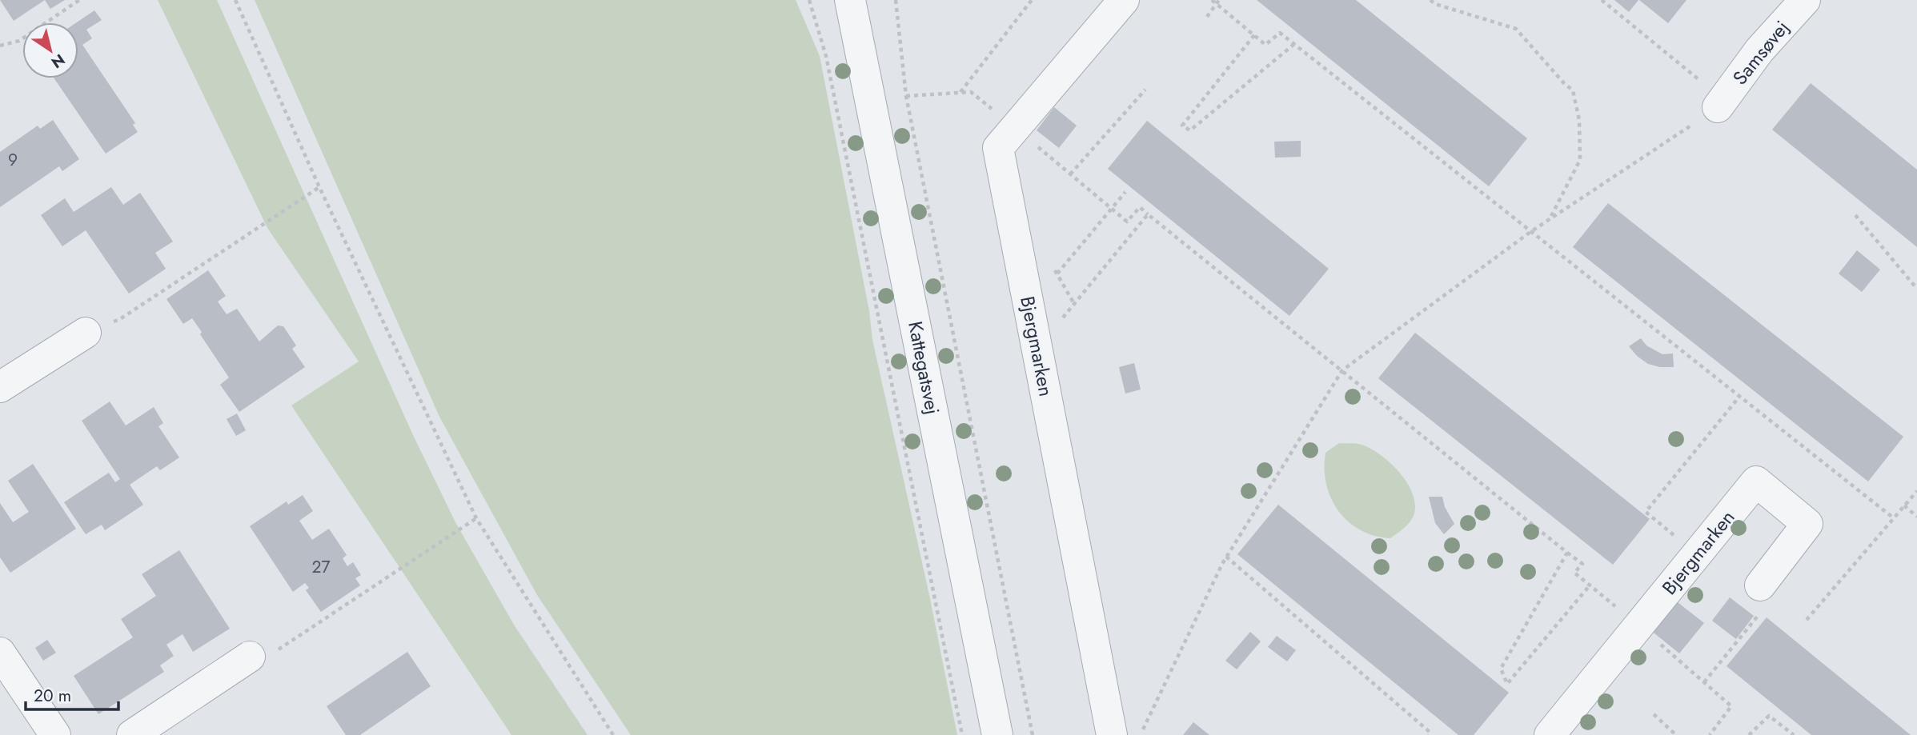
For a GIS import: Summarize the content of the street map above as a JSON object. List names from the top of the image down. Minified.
{"streets":{"street":["Samsøvej","Bjergmarken","Kattegatsvej"]},"house_numbers":["9","27"],"scale_bar":"20 m","north":"bottom right"}
